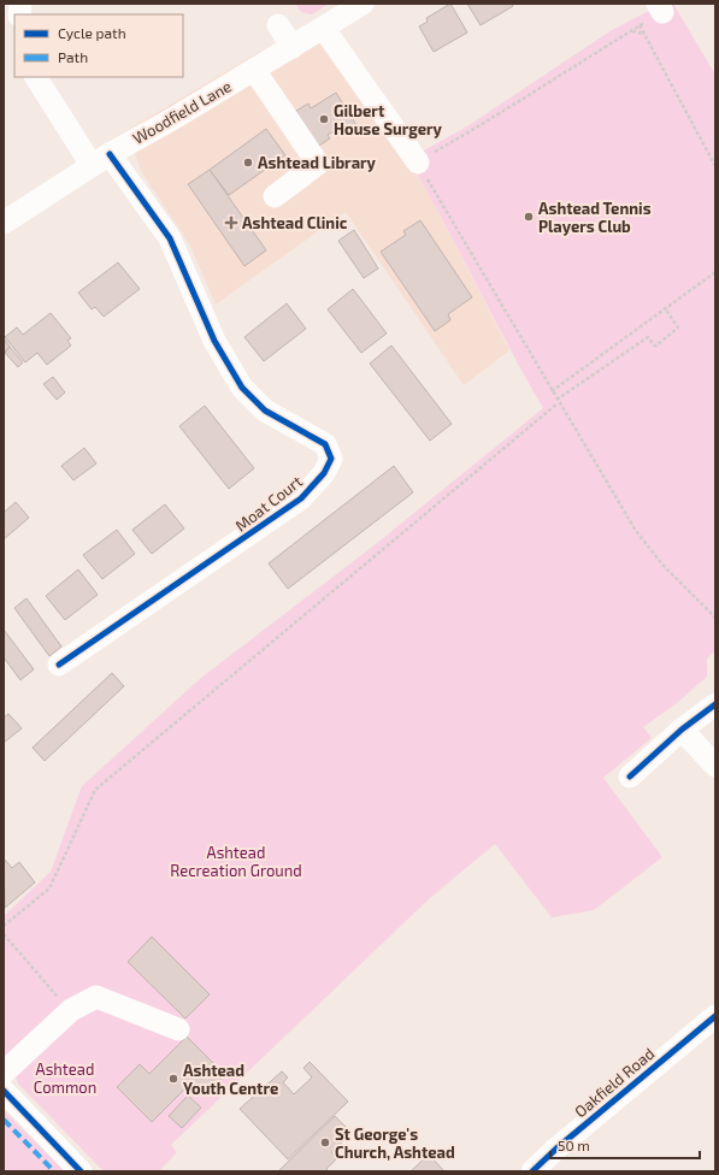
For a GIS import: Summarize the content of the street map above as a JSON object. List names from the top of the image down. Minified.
{"streets":{"street":["Woodfield Lane","Moat Court","Oakfield Road"]},"crossings":[["Woodfield Lane","Moat Court"]],"parks":["Ashtead Recreation Ground","Ashtead Common"],"places":{"other":["Gilbert House Surgery","Ashtead Library","Ashtead Tennis Players Club","Ashtead Youth Centre","St George's Church, Ashtead"],"health":["Ashtead Clinic"]},"legend":["Cycle path","Path"],"scale_bar":"50 m"}
